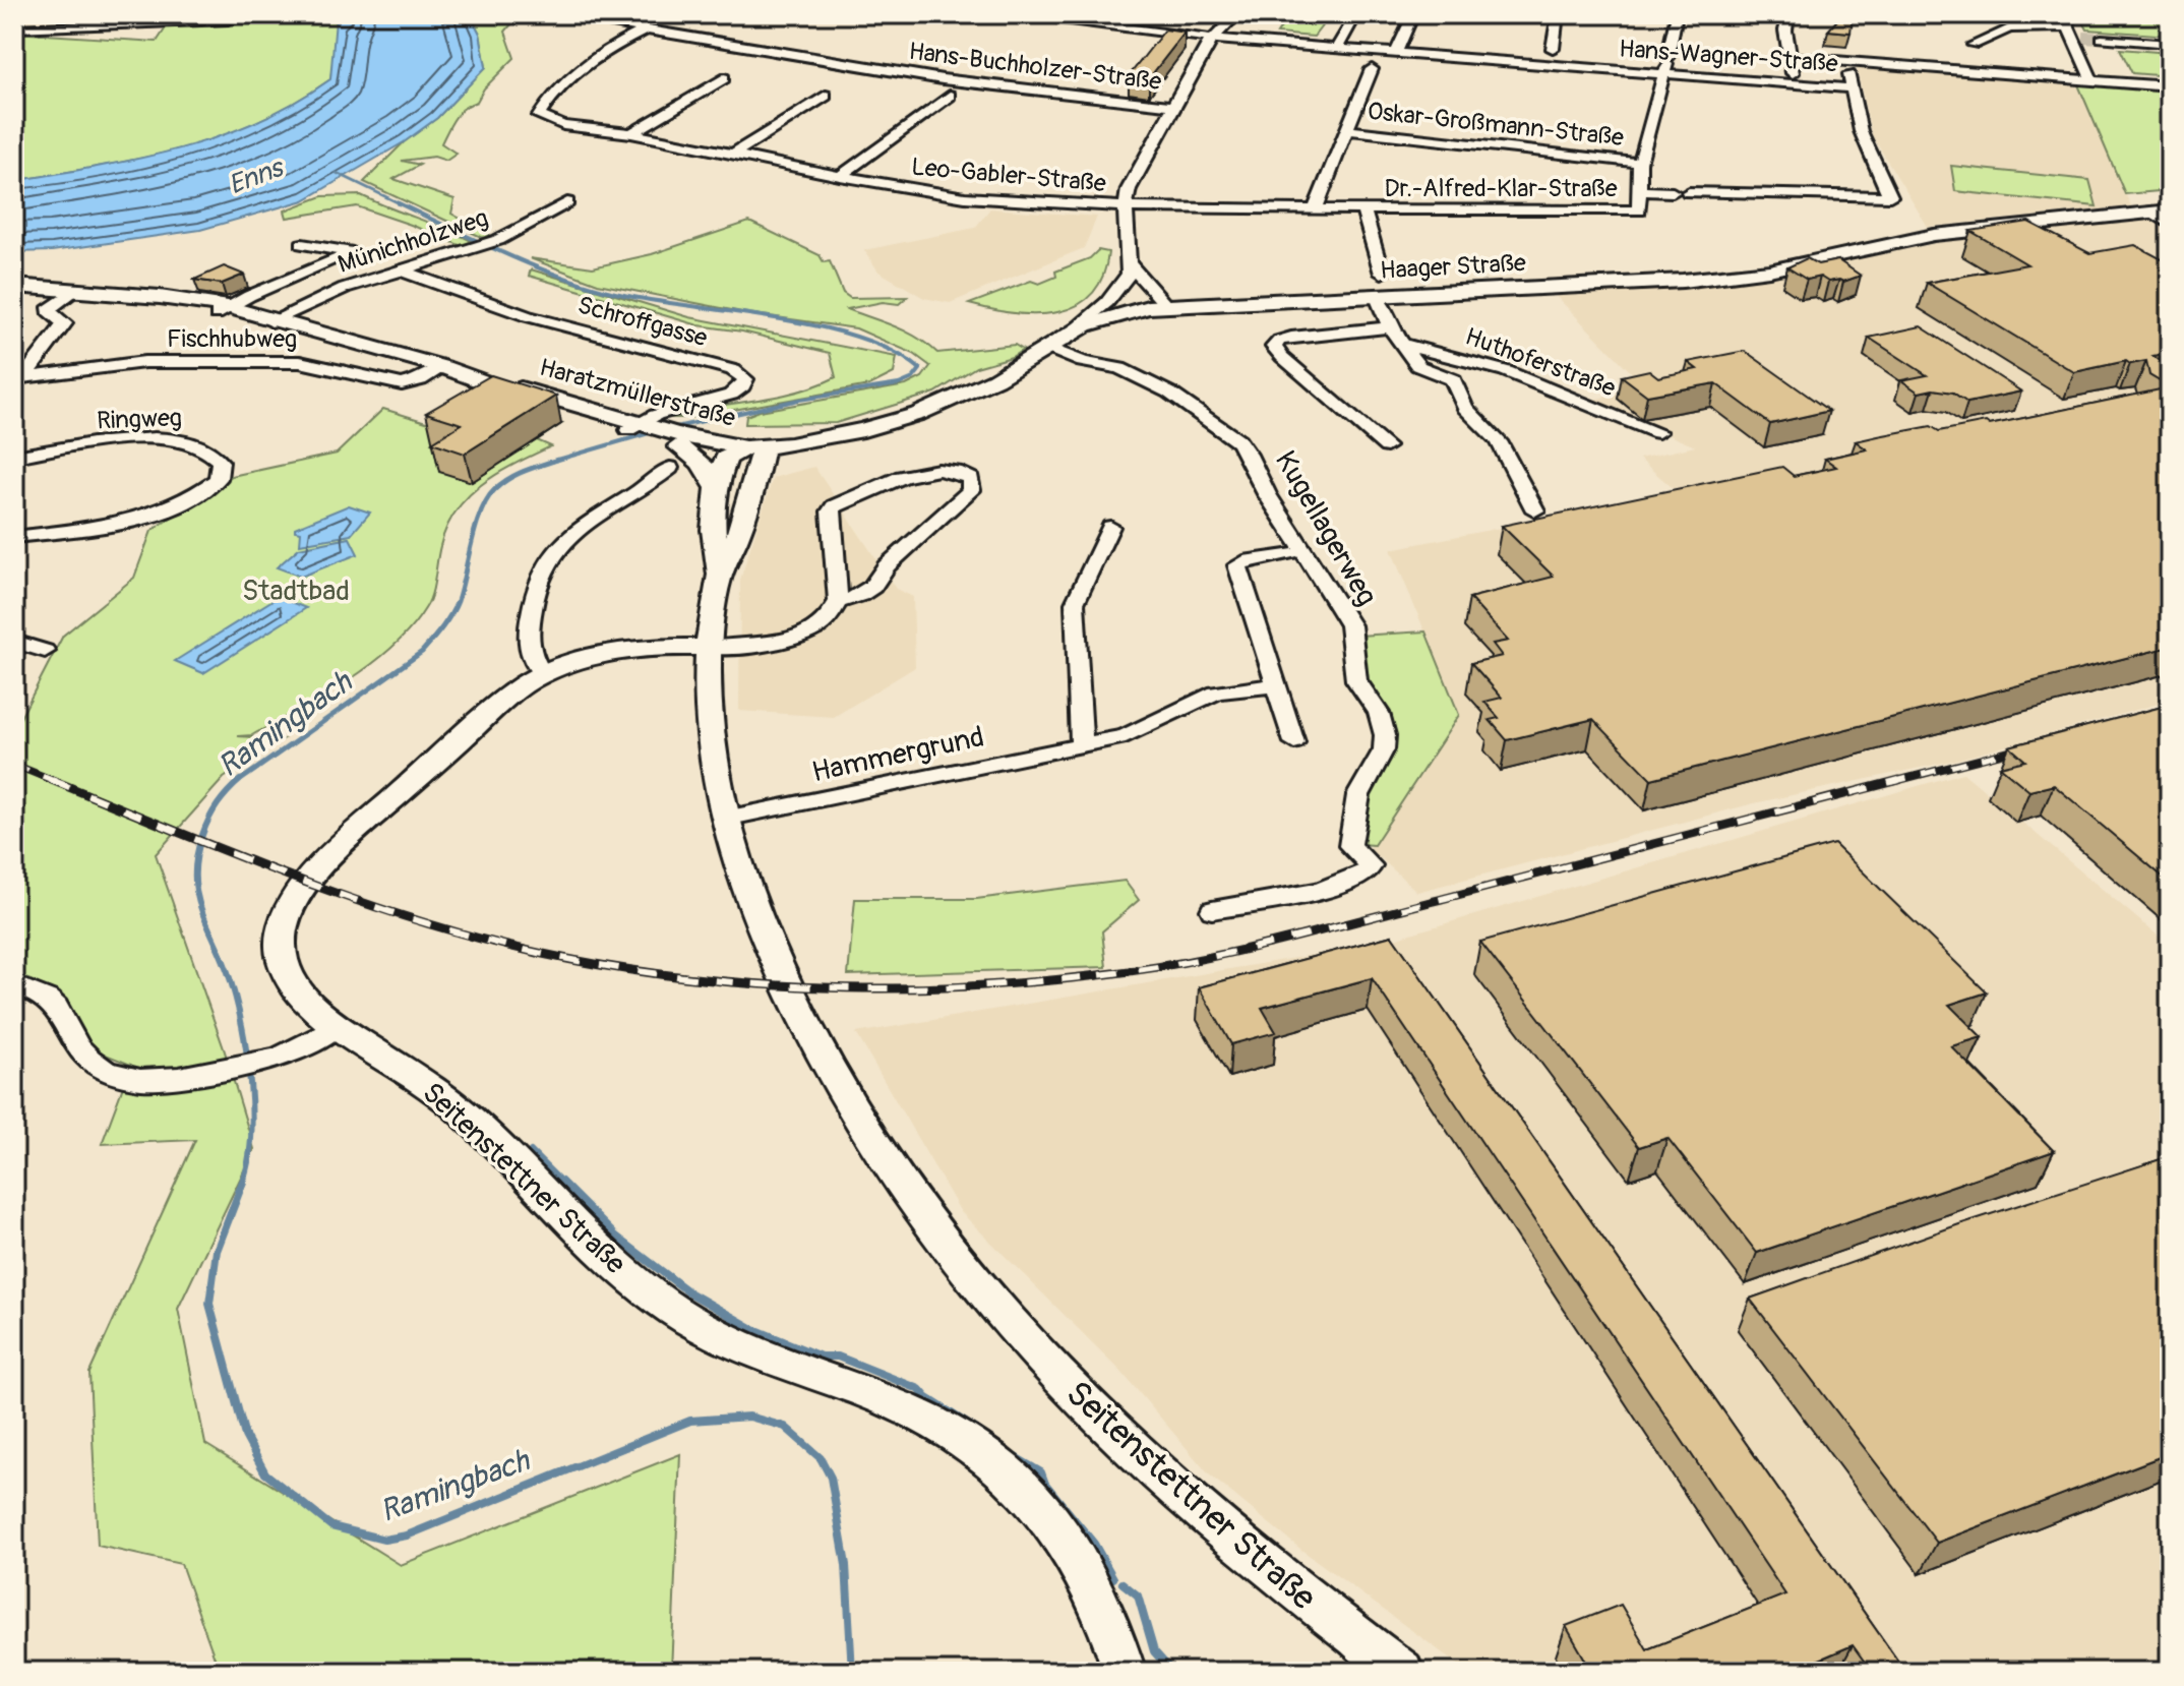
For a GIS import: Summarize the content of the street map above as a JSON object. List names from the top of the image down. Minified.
{"streets":{"main road":["Haager Straße","Haratzmüllerstraße","Seitenstettner Straße"],"street":["Hans-Wagner-Straße","Hans-Buchholzer-Straße","Oskar-Großmann-Straße","Leo-Gabler-Straße","Dr.-Alfred-Klar-Straße","Münichholzweg","Schroffgasse","Fischhubweg","Huthoferstraße","Ringweg","Kugellagerweg","Hammergrund"]},"crossings":[["Hans-Buchholzer-Straße","Leo-Gabler-Straße"],["Leo-Gabler-Straße","Dr.-Alfred-Klar-Straße"],["Münichholzweg","Schroffgasse"],["Münichholzweg","Haratzmüllerstraße"],["Haager Straße","Huthoferstraße"],["Haager Straße","Haratzmüllerstraße"],["Haager Straße","Kugellagerweg"],["Haager Straße","Seitenstettner Straße"],["Schroffgasse","Haratzmüllerstraße"],["Fischhubweg","Haratzmüllerstraße"],["Haratzmüllerstraße","Seitenstettner Straße"],["Hammergrund","Seitenstettner Straße"]],"water":["Enns","Ramingbach"],"parks":["Stadtbad"]}
